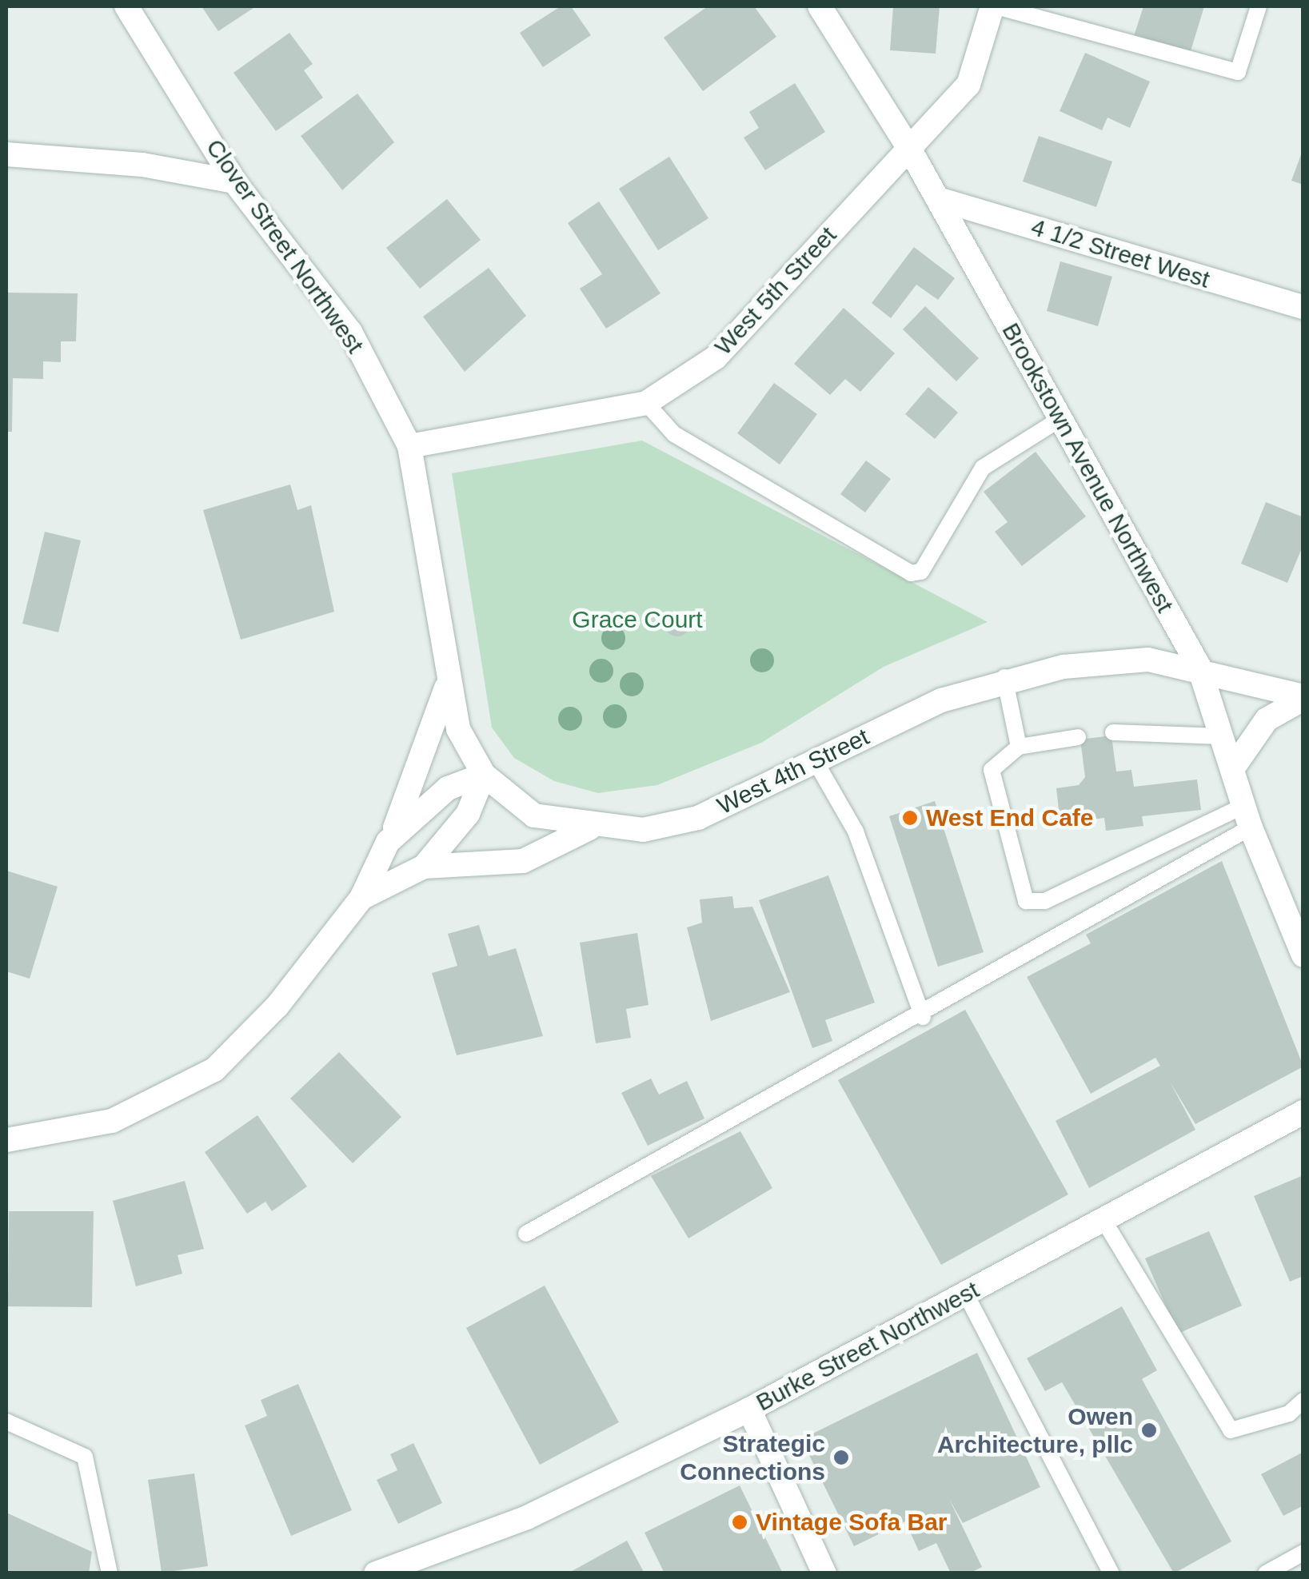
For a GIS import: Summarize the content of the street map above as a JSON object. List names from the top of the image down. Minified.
{"streets":{"street":["Clover Street Northwest","4 1/2 Street West","West 5th Street","Brookstown Avenue Northwest","West 4th Street","Burke Street Northwest"]},"crossings":[["Clover Street Northwest","West 5th Street"],["Clover Street Northwest","West 4th Street"],["4 1/2 Street West","Brookstown Avenue Northwest"],["West 5th Street","Brookstown Avenue Northwest"],["Brookstown Avenue Northwest","West 4th Street"]],"parks":["Grace Court"],"places":["West End Cafe","Owen Architecture, pllc","Strategic Connections","Vintage Sofa Bar"]}
